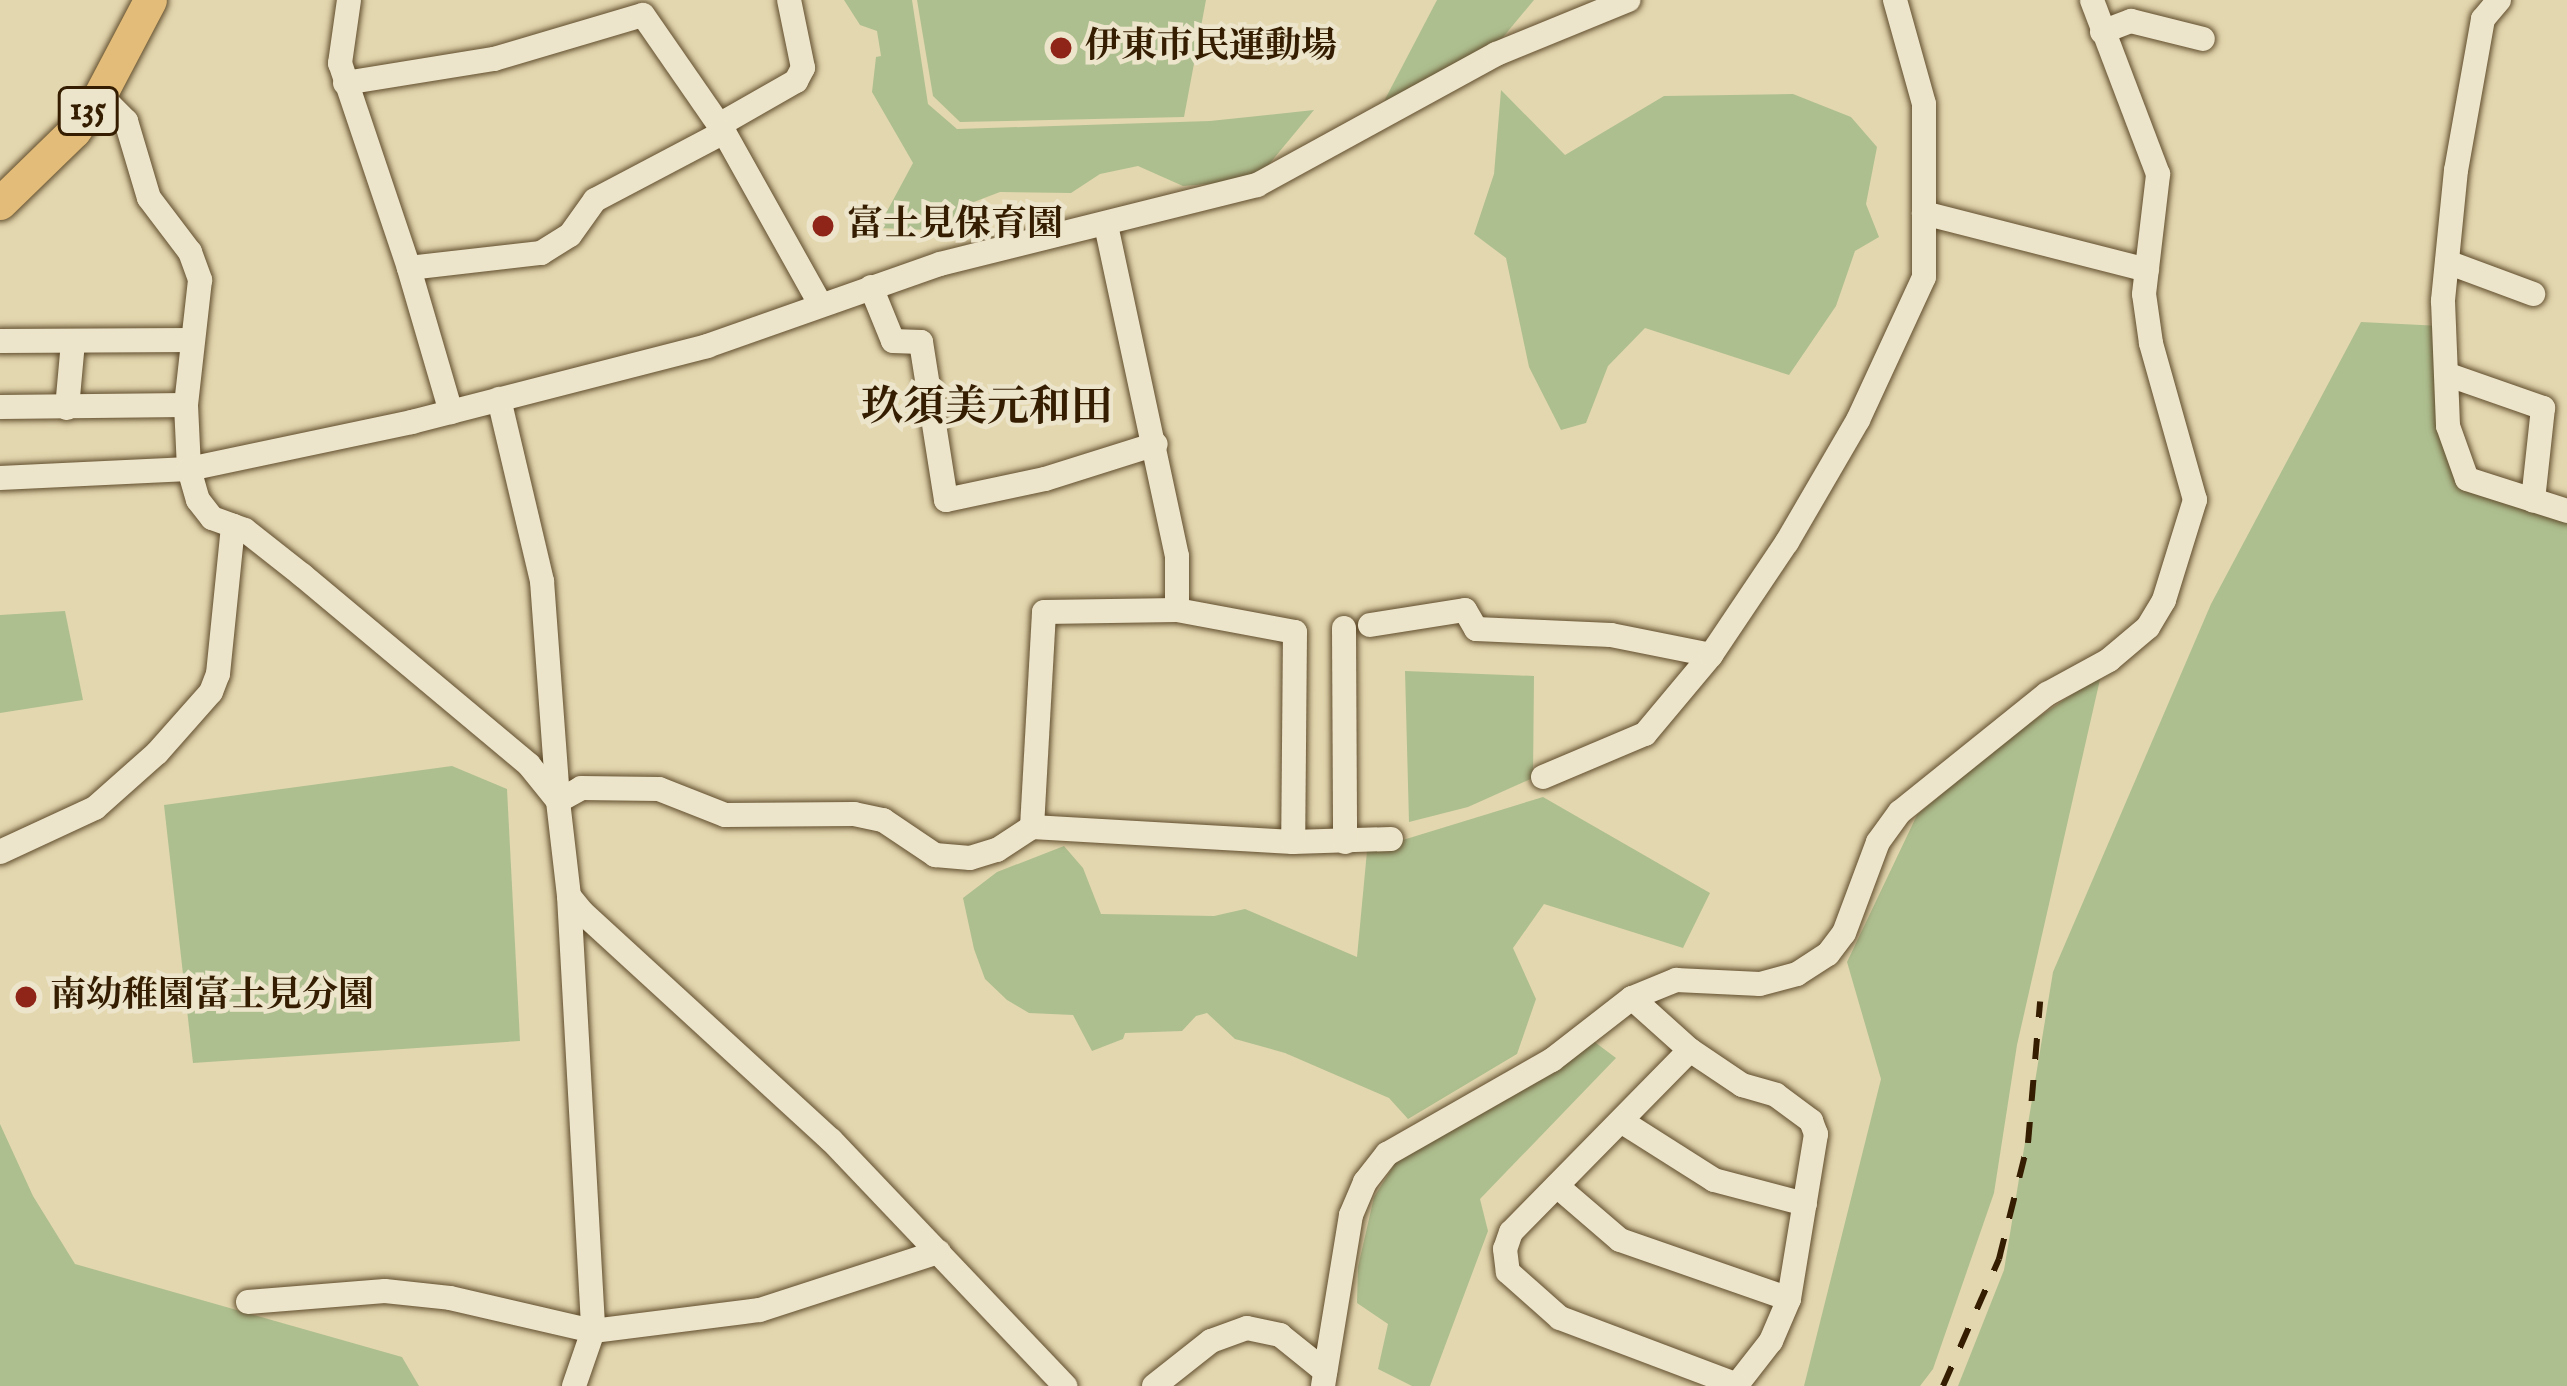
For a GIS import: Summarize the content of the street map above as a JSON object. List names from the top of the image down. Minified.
{"streets":{"highway":["135"]},"districts":["玖須美元和田"],"places":["伊東市民運動場","富士見保育園","南幼稚園富士見分園"]}
